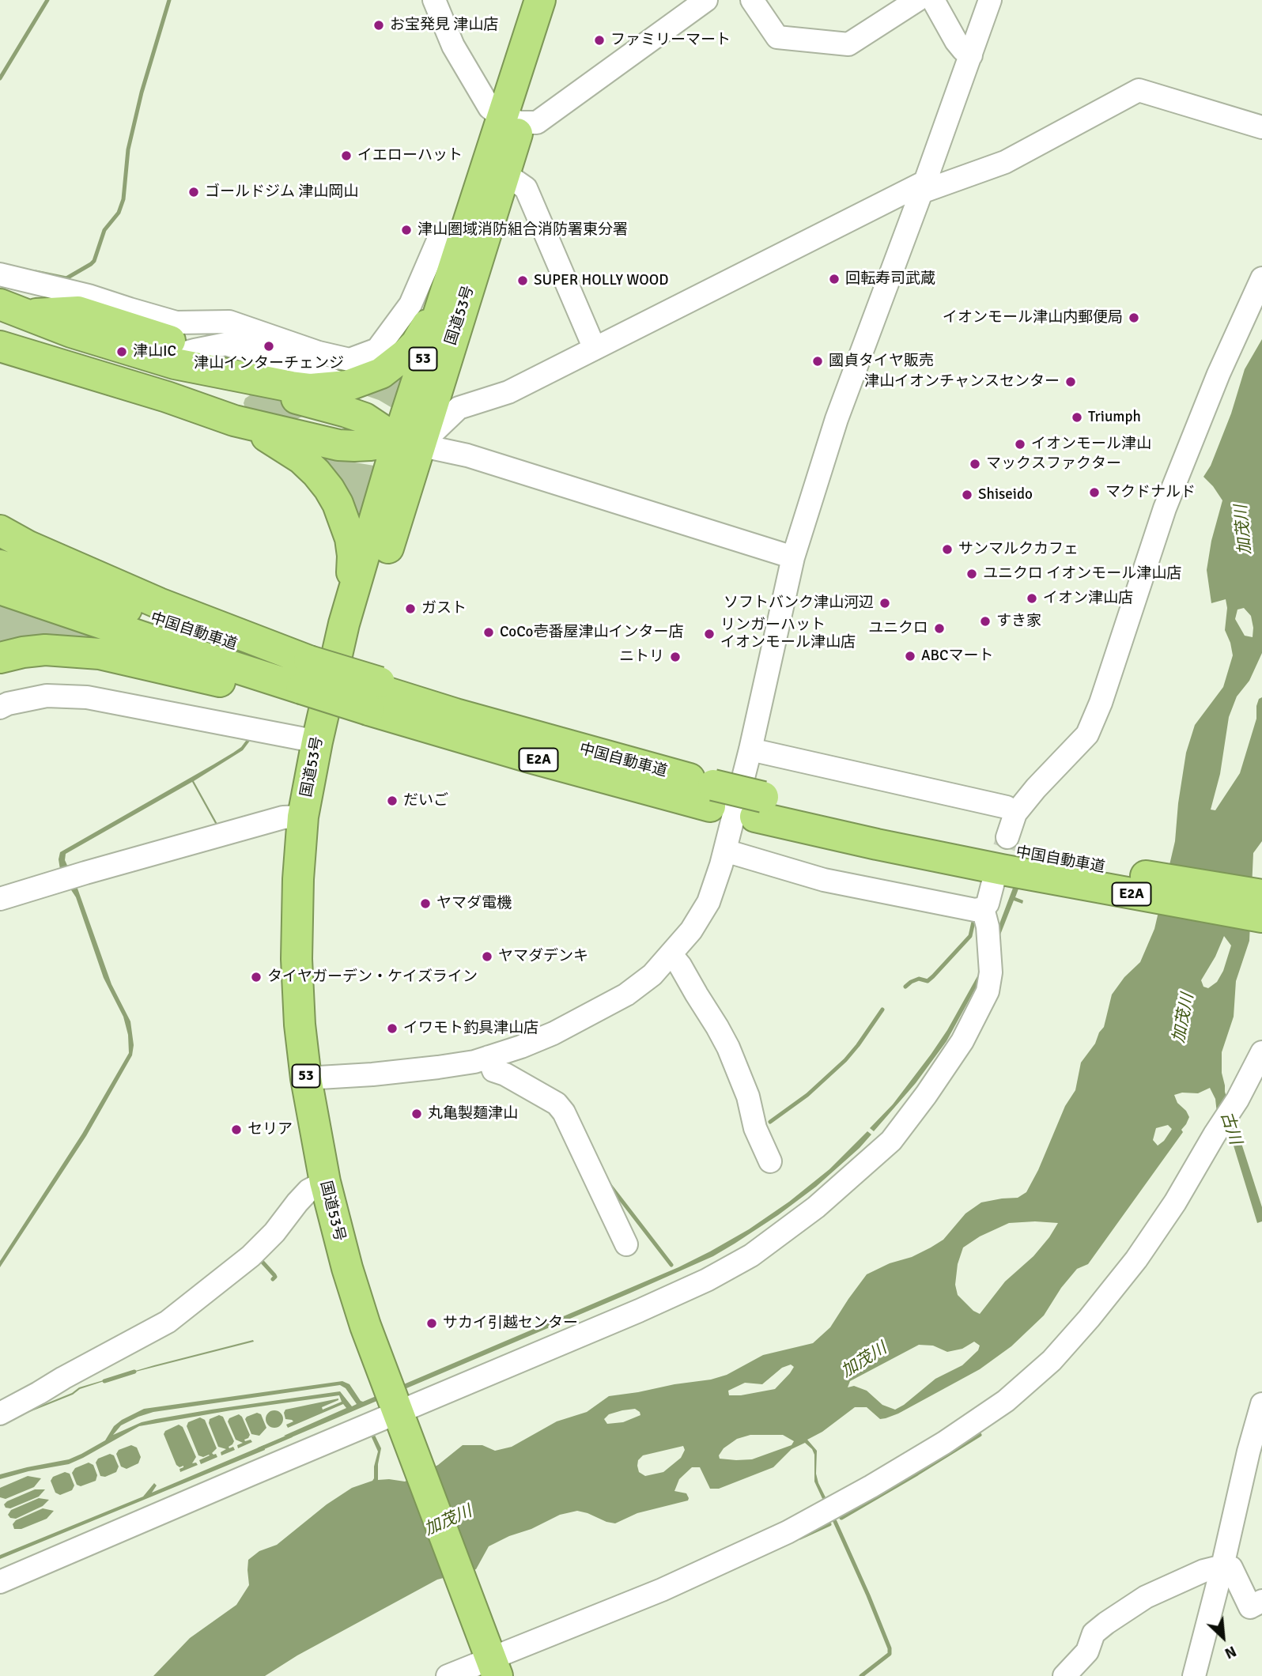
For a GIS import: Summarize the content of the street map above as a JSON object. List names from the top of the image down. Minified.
{"streets":{"highway":["国道53号","53","中国自動車道","E2A"]},"water":["加茂川","古川"],"places":["お宝発見 津山店","ファミリーマート","イエローハット","ゴールドジム 津山岡山","津山圏域消防組合消防署東分署","回転寿司武蔵","SUPER HOLLY WOOD","イオンモール津山内郵便局","津山インターチェンジ","津山IC","國貞タイヤ販売","津山イオンチャンスセンター","Triumph","イオンモール津山","マックスファクター","マクドナルド","Shiseido","サンマルクカフェ","ユニクロ イオンモール津山店","イオン津山店","ソフトバンク津山河辺","ガスト","すき家","ユニクロ","CoCo壱番屋津山インター店","リンガーハット イオンモール津山店","ABCマート","ニトリ","だいご","ヤマダ電機","ヤマダデンキ","タイヤガーデン・ケイズライン","イワモト釣具津山店","丸亀製麺津山","セリア","サカイ引越センター"],"north":"bottom right"}
